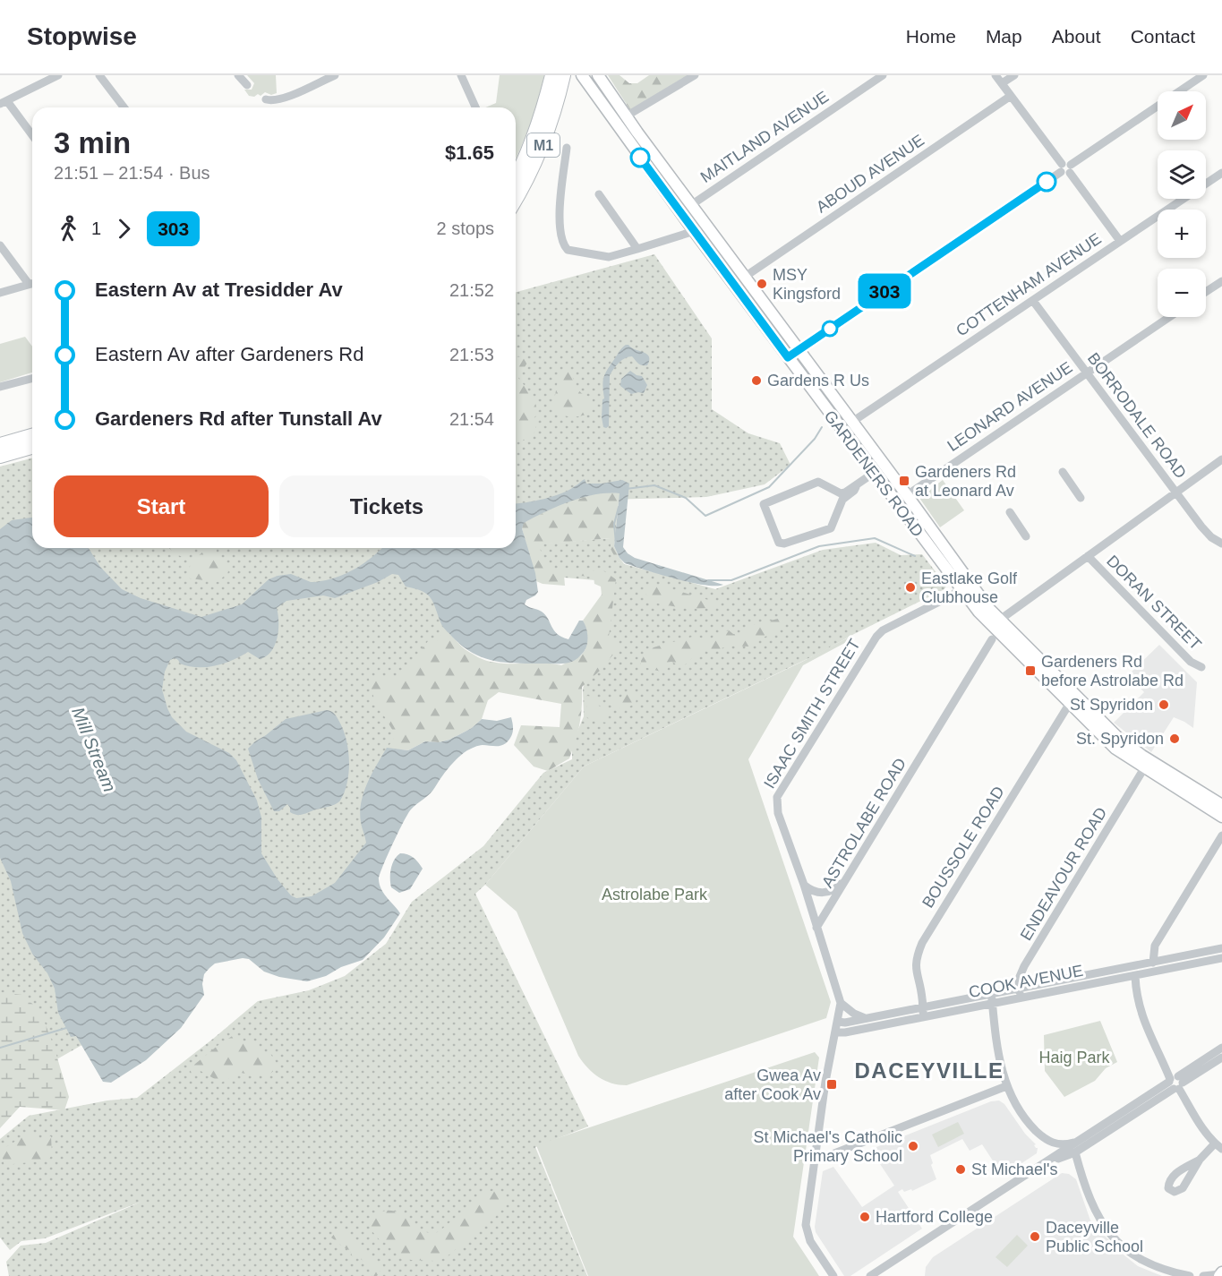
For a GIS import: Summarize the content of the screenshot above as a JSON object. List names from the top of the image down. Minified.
{"streets":{"highway":["M1"],"main road":["GARDENERS ROAD"],"street":["MAITLAND AVENUE","ABOUD AVENUE","COTTENHAM AVENUE","LEONARD AVENUE","BORRODALE ROAD","DORAN STREET","ISAAC SMITH STREET","ASTROLABE ROAD","BOUSSOLE ROAD","ENDEAVOUR ROAD","COOK AVENUE"]},"crossings":[["MAITLAND AVENUE","GARDENERS ROAD"],["ABOUD AVENUE","GARDENERS ROAD"],["COTTENHAM AVENUE","BORRODALE ROAD"],["COTTENHAM AVENUE","GARDENERS ROAD"],["LEONARD AVENUE","BORRODALE ROAD"],["LEONARD AVENUE","GARDENERS ROAD"],["GARDENERS ROAD","ISAAC SMITH STREET"],["GARDENERS ROAD","BOUSSOLE ROAD"],["GARDENERS ROAD","ENDEAVOUR ROAD"],["ISAAC SMITH STREET","ASTROLABE ROAD"],["BOUSSOLE ROAD","COOK AVENUE"],["ENDEAVOUR ROAD","COOK AVENUE"]],"districts":["DACEYVILLE"],"water":["Mill Stream"],"parks":["Astrolabe Park","Haig Park"],"places":{"other":["MSY Kingsford","Gardens R Us","Eastlake Golf Clubhouse","St Spyridon","St. Spyridon","St Michael's Catholic Primary School","St Michael's","Hartford College","Daceyville Public School"],"transit":["Gardeners Rd at Leonard Av","Gardeners Rd before Astrolabe Rd","Gwea Av after Cook Av"]},"lines":["bus line 303"],"north":"top right","page":{"header":"Stopwise","nav":["Home","Map","About","Contact"],"on_map":"303","map_buttons":["+","−"],"heading":["3 min","21:51 – 21:54 · Bus","$1.65"],"legs":["1","303","2 stops"],"list":[{"name":"Eastern Av at Tresidder Av","value":"21:52"},{"name":"Eastern Av after Gardeners Rd","value":"21:53"},{"name":"Gardeners Rd after Tunstall Av","value":"21:54"}],"buttons":["Start","Tickets"]}}
